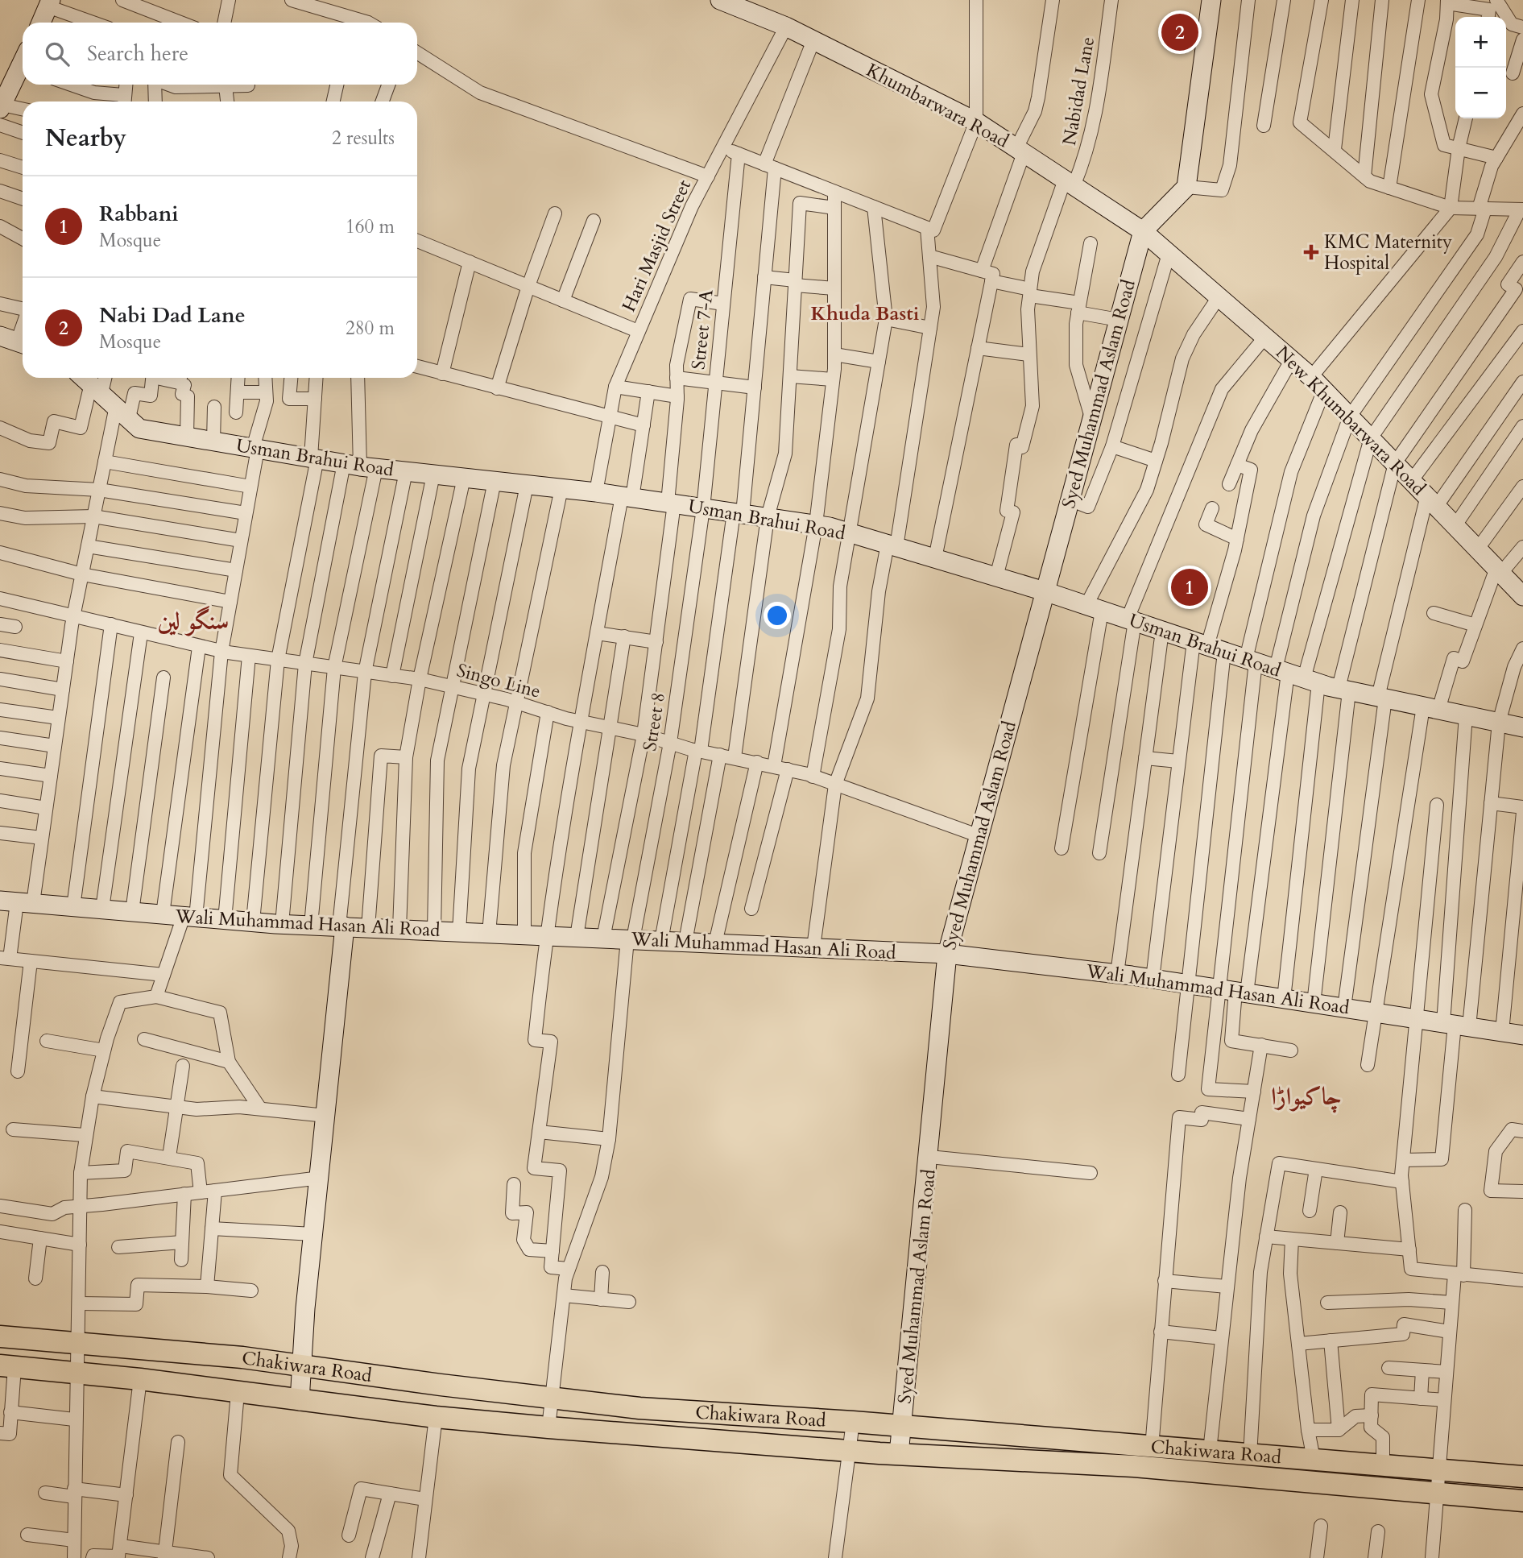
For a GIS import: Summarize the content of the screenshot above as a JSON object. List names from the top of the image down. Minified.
{"streets":{"main road":["Chakiwara Road"],"street":["Nabidad Lane","Khumbarwara Road","Hari Masjid Street","Street 7-A","Syed Muhammad Aslam Road","New Khumbarwara Road","Usman Brahui Road","Singo Line","Street 8","Wali Muhammad Hasan Ali Road"]},"crossings":[["Nabidad Lane","Khumbarwara Road"],["Nabidad Lane","Usman Brahui Road"],["Khumbarwara Road","Hari Masjid Street"],["Khumbarwara Road","Syed Muhammad Aslam Road"],["Khumbarwara Road","New Khumbarwara Road"],["Hari Masjid Street","Usman Brahui Road"],["Street 7-A","Usman Brahui Road"],["Street 7-A","Street 8"],["Syed Muhammad Aslam Road","New Khumbarwara Road"],["Syed Muhammad Aslam Road","Usman Brahui Road"],["Syed Muhammad Aslam Road","Singo Line"],["Syed Muhammad Aslam Road","Wali Muhammad Hasan Ali Road"],["Syed Muhammad Aslam Road","Chakiwara Road"],["Usman Brahui Road","Street 8"],["Singo Line","Street 8"],["Street 8","Wali Muhammad Hasan Ali Road"],["Street 8","Chakiwara Road"]],"districts":["Khuda Basti","سنگو لین","چاکیواڑا"],"places":{"health":["KMC Maternity Hospital"]},"page":{"pins":["2","1"],"map_buttons":["+","−"],"search":"Search here","heading":["Nearby","2 results"],"list":[{"mark":"1","name":"Rabbani","note":"Mosque","value":"160 m"},{"mark":"2","name":"Nabi Dad Lane","note":"Mosque","value":"280 m"}]}}
